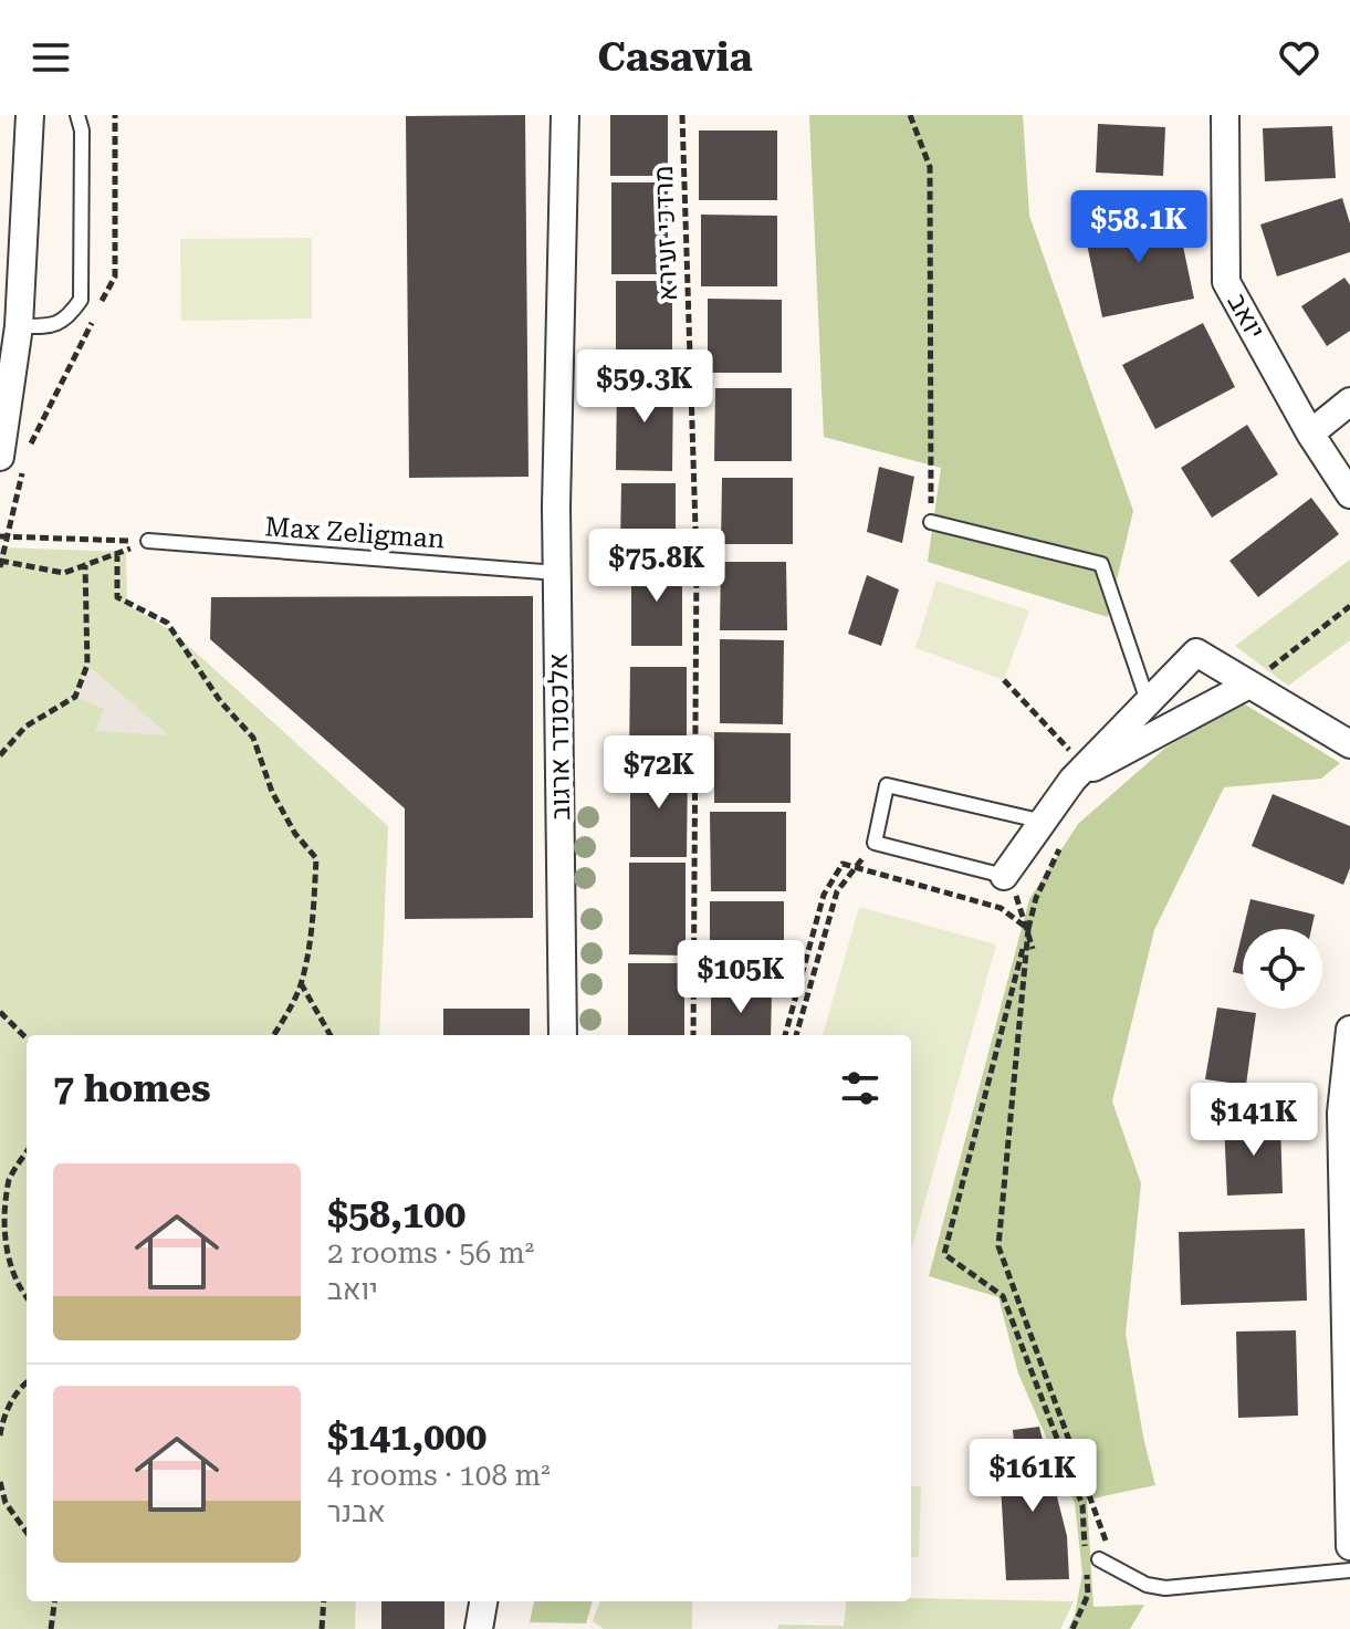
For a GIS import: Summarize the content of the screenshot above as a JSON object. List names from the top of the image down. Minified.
{"streets":{"street":["יואב","אלכסנדר ארגוב"],"lane":["Max Zeligman"],"path":["מרדכי זעירא"]},"crossings":[["Max Zeligman","אלכסנדר ארגוב"]],"page":{"header":"Casavia","price":["$58.1K","$59.3K","$75.8K","$72K","$105K","$141K","$161K"],"heading":"7 homes","list":[{"name":"$58,100","note":"2 rooms · 56 m² · יואב"},{"name":"$141,000","note":"4 rooms · 108 m² · אבנר"}]}}
